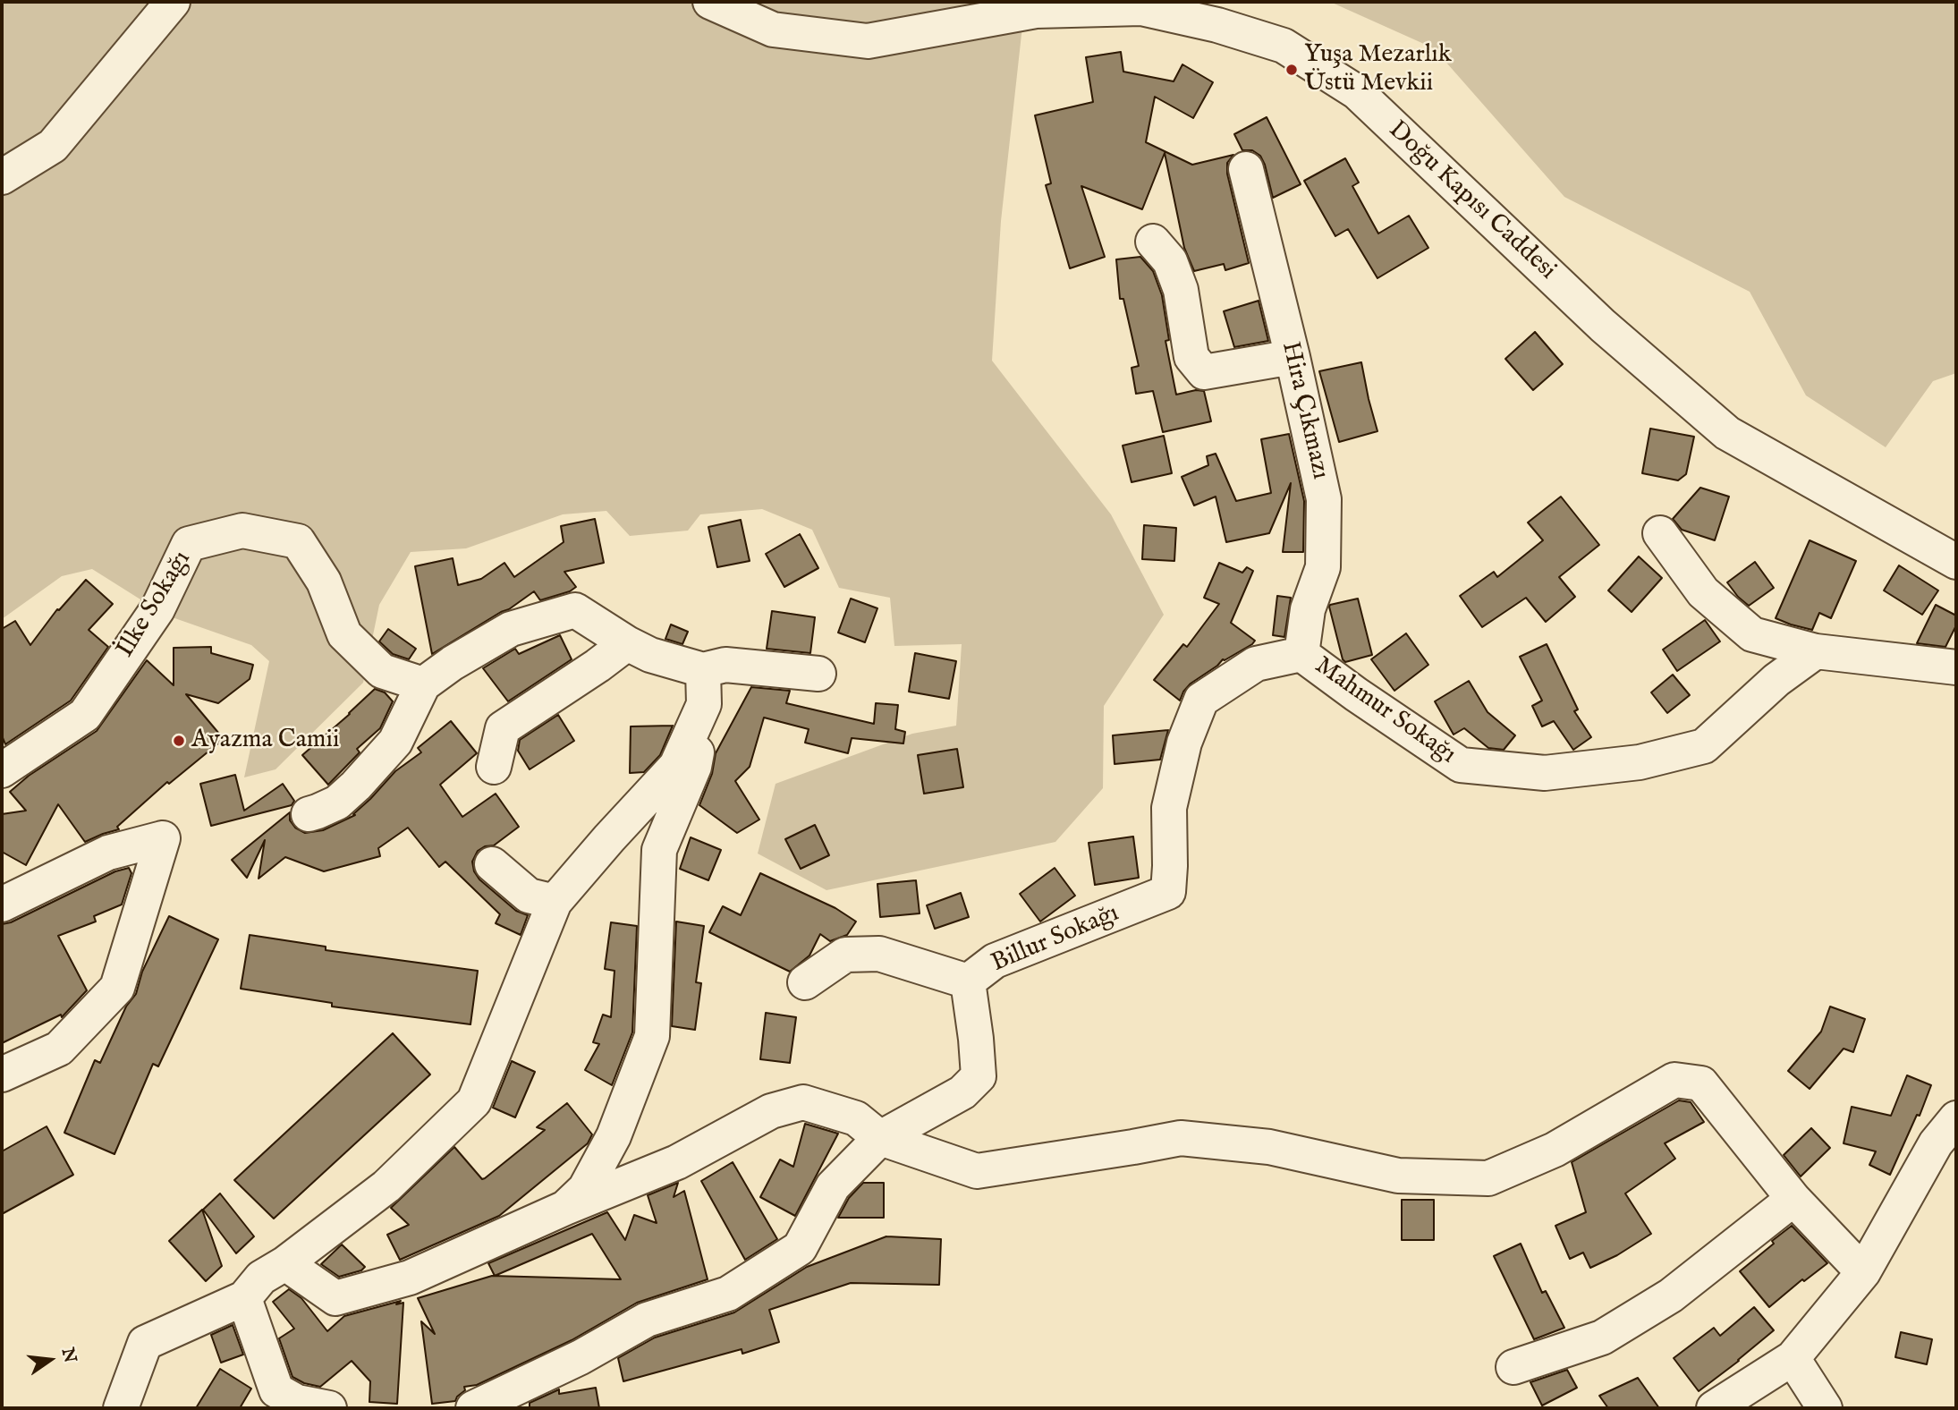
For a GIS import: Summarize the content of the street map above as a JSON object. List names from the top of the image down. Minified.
{"streets":{"street":["Doğu Kapısı Caddesi","Hira Çıkmazı","İlke Sokağı","Mahmur Sokağı","Billur Sokağı"]},"crossings":[["Hira Çıkmazı","Mahmur Sokağı"],["Hira Çıkmazı","Billur Sokağı"],["Mahmur Sokağı","Billur Sokağı"]],"places":["Yuşa Mezarlık Üstü Mevkii","Ayazma Camii"],"north":"right"}
